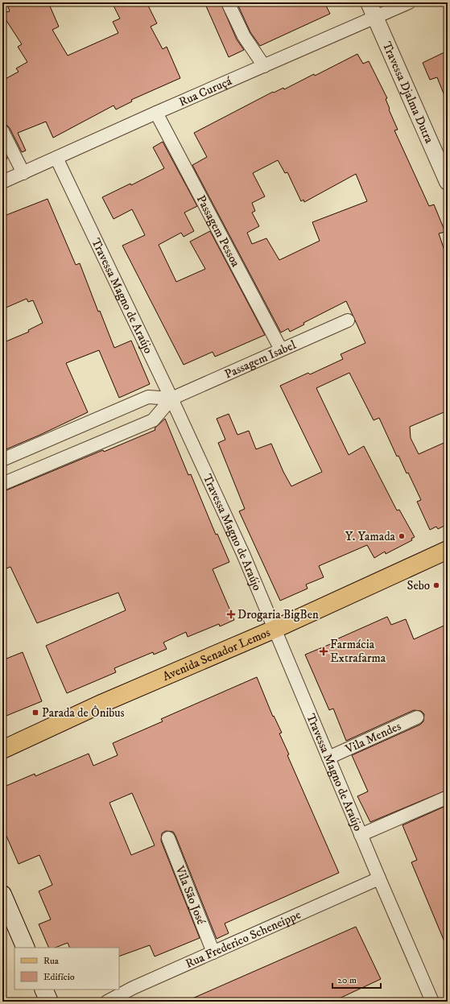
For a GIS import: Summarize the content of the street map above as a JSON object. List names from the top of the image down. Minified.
{"streets":{"main road":["Avenida Senador Lemos"],"street":["Rua Curuçá","Travessa Djalma Dutra","Passagem Pessoa","Travessa Magno de Araújo","Passagem Isabel","Vila Mendes","Vila São José","Rua Frederico Scheneippe"]},"crossings":[["Rua Curuçá","Travessa Djalma Dutra"],["Rua Curuçá","Passagem Pessoa"],["Rua Curuçá","Travessa Magno de Araújo"],["Passagem Pessoa","Passagem Isabel"],["Travessa Magno de Araújo","Passagem Isabel"],["Travessa Magno de Araújo","Avenida Senador Lemos"],["Travessa Magno de Araújo","Vila Mendes"],["Travessa Magno de Araújo","Rua Frederico Scheneippe"],["Vila São José","Rua Frederico Scheneippe"]],"places":{"other":["Y. Yamada","Sebo"],"health":["Drogaria BigBen","Farmácia Extrafarma"],"transit":["Parada de Ônibus"]},"legend":["Rua","Edifício"],"scale_bar":"20 m"}
